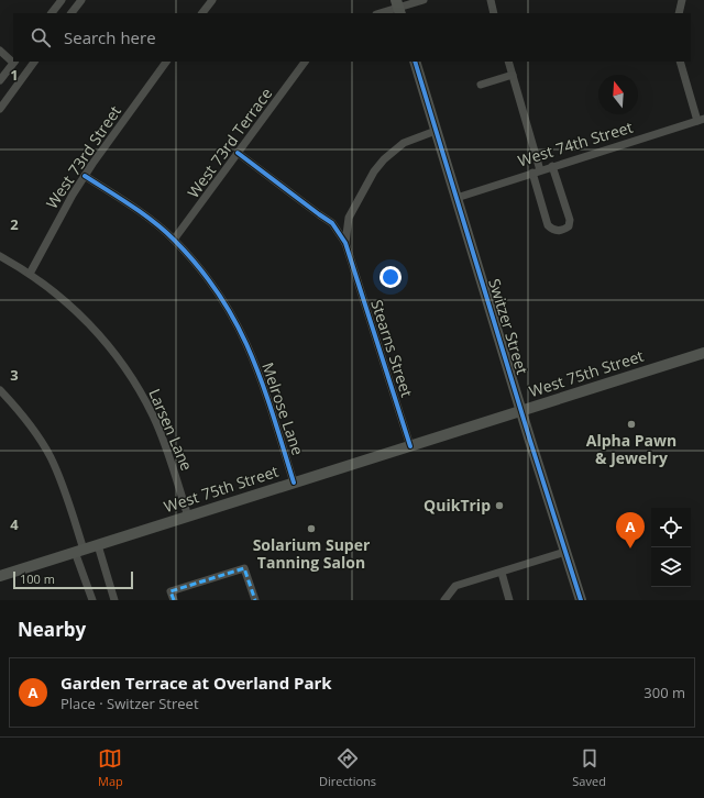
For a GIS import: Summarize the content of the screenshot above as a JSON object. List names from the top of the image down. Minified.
{"streets":{"main road":["Switzer Street","West 75th Street"],"street":["West 73rd Terrace","West 74th Street","West 73rd Street","Stearns Street","Melrose Lane","Larsen Lane"]},"crossings":[["West 73rd Terrace","Stearns Street"],["West 73rd Terrace","Melrose Lane"],["West 74th Street","Switzer Street"],["West 73rd Street","Melrose Lane"],["West 73rd Street","Larsen Lane"],["Switzer Street","West 75th Street"],["Stearns Street","West 75th Street"],["West 75th Street","Melrose Lane"],["West 75th Street","Larsen Lane"]],"places":["Alpha Pawn & Jewelry","QuikTrip","Solarium Super Tanning Salon"],"scale_bar":"100 m","north":"top","page":{"search":"Search here","pins":"A","scale":"100 m","heading":"Nearby","list":[{"mark":"A","name":"Garden Terrace at Overland Park","note":"Place · Switzer Street","value":"300 m"}],"nav":["Map","Directions","Saved"]},"grid":{"rows":["1","2","3","4"]}}
